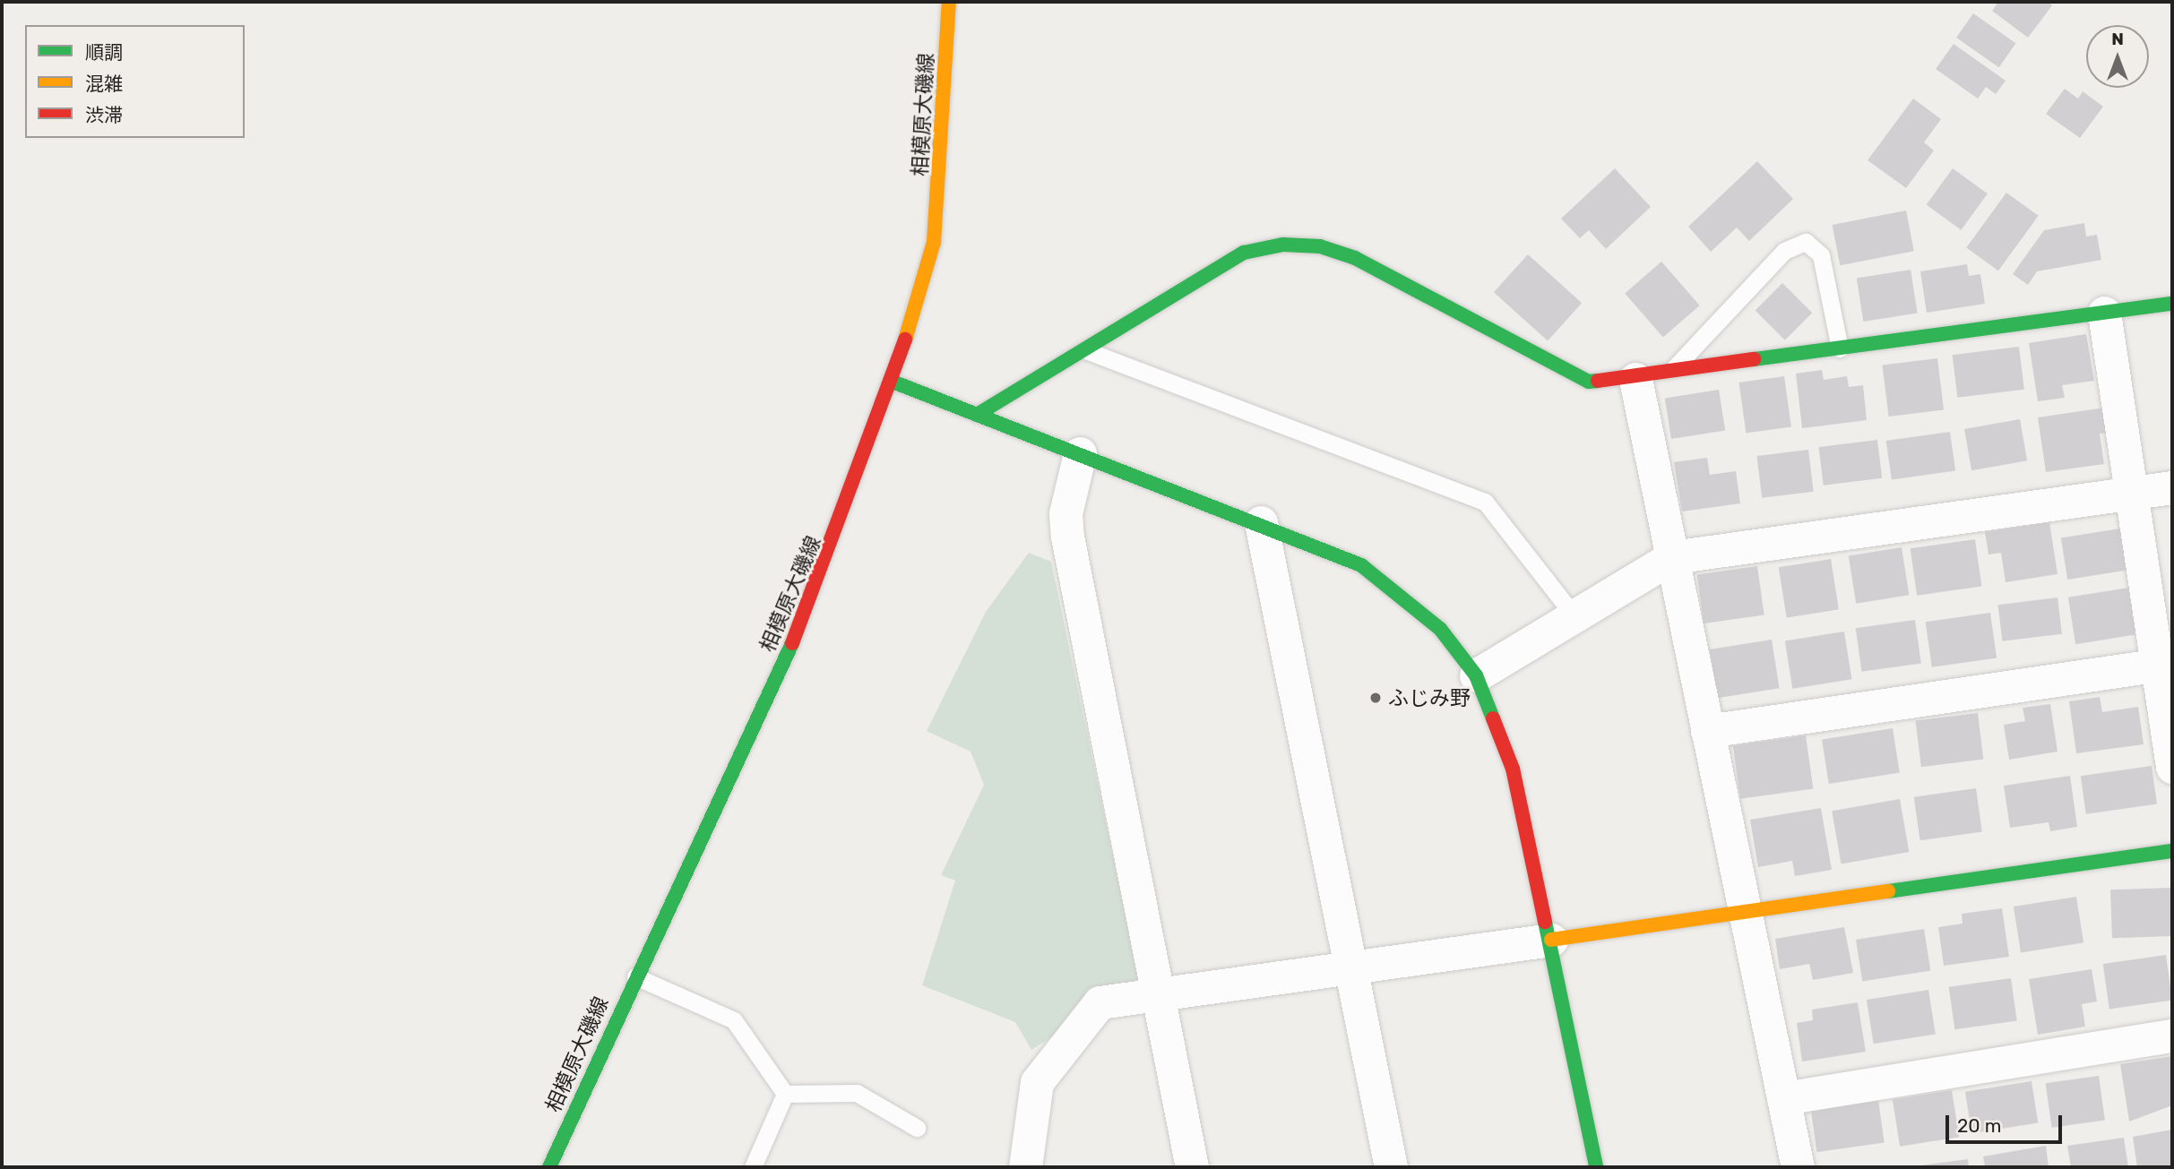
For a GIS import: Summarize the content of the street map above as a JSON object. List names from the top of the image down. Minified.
{"streets":{"street":["相模原大磯線"]},"places":["ふじみ野"],"legend":["順調","混雑","渋滞"],"scale_bar":"20 m","north":"top"}
